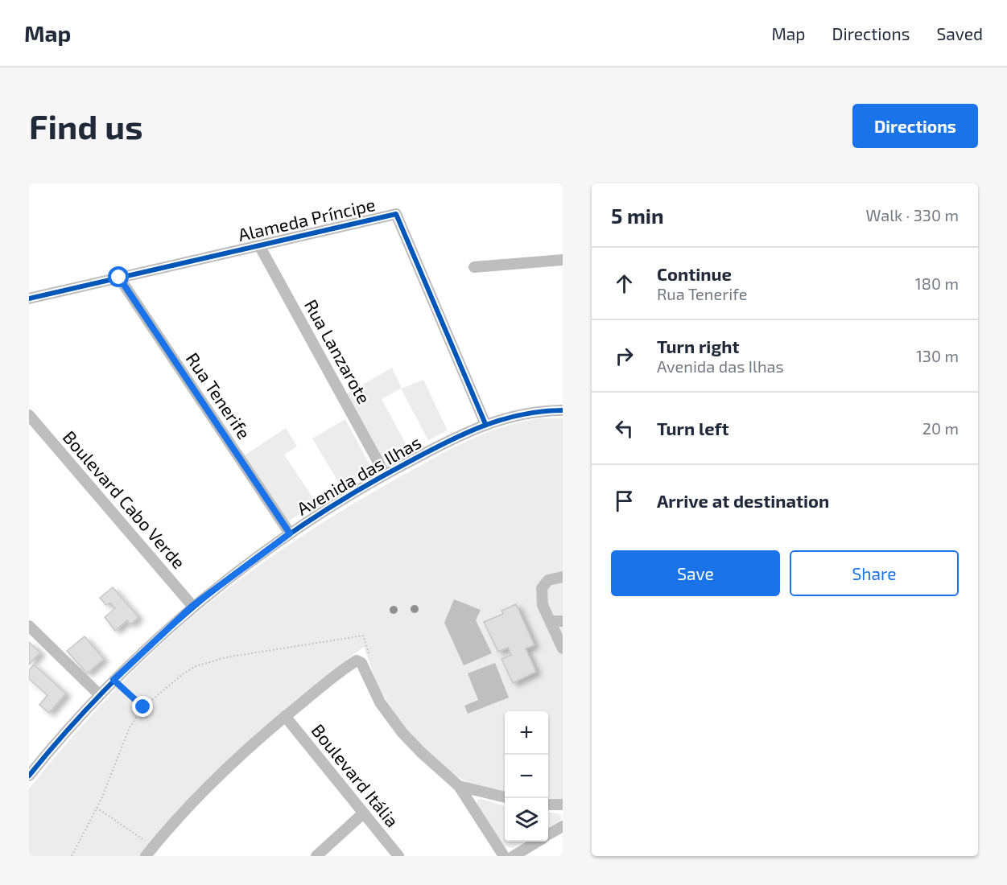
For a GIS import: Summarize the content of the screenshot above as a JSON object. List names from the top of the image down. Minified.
{"streets":{"street":["Alameda Príncipe","Rua Lanzarote","Rua Tenerife","Avenida das Ilhas","Boulevard Cabo Verde","Boulevard Itália"]},"crossings":[["Alameda Príncipe","Rua Lanzarote"],["Alameda Príncipe","Rua Tenerife"],["Alameda Príncipe","Avenida das Ilhas"],["Rua Lanzarote","Avenida das Ilhas"],["Rua Tenerife","Avenida das Ilhas"],["Avenida das Ilhas","Boulevard Cabo Verde"]],"page":{"header":"Map","nav":["Map","Directions","Saved"],"buttons":["Directions",["Save","Share"]],"title":"Find us","heading":["5 min","Walk · 330 m"],"list":[["Continue","Rua Tenerife","180 m"],["Turn right","Avenida das Ilhas","130 m"],["Turn left","20 m"],"Arrive at destination"],"map_buttons":["+","−"]}}
